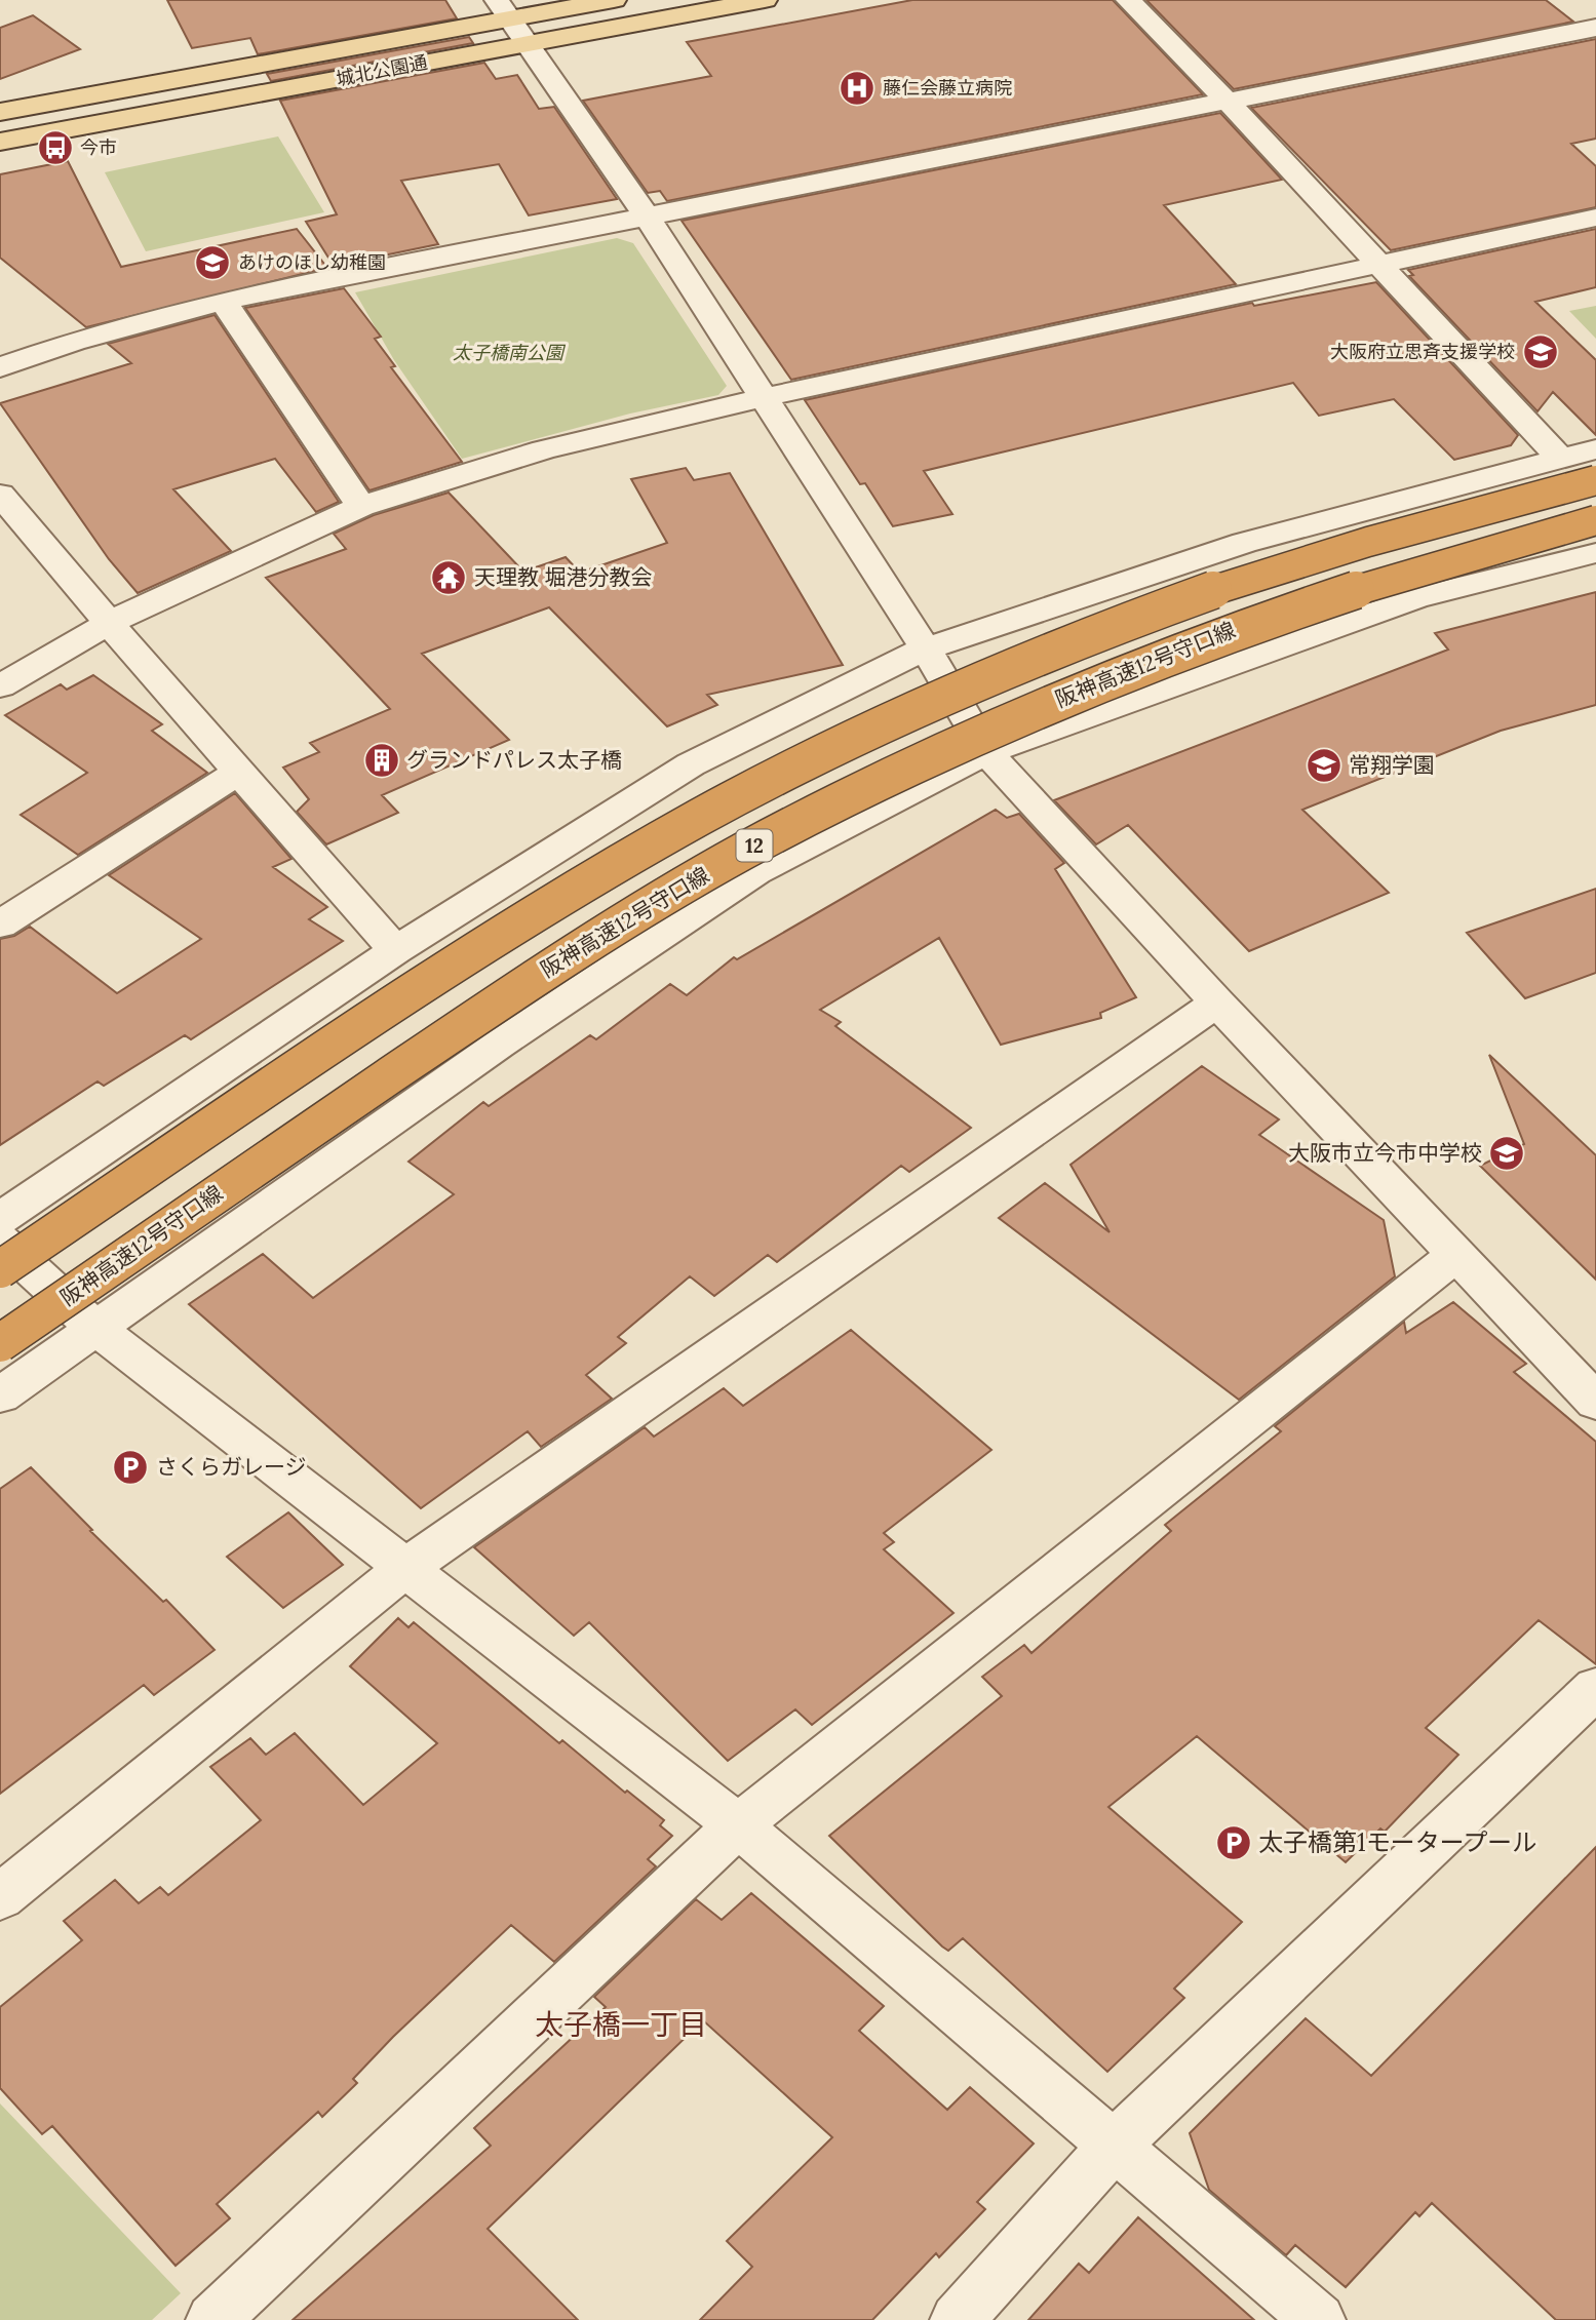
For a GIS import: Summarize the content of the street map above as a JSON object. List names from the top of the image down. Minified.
{"streets":{"highway":["阪神高速12号守口線","12"],"main road":["城北公園通"]},"districts":["太子橋一丁目"],"parks":["太子橋南公園"],"places":{"hospital":["藤仁会藤立病院"],"bus stop":["今市"],"school or university":["あけのほし幼稚園","大阪府立思斉支援学校","常翔学園","大阪市立今市中学校"],"temple":["天理教 堀港分教会"],"building":["グランドパレス太子橋"],"parking":["さくらガレージ","太子橋第1モータープール"]}}
